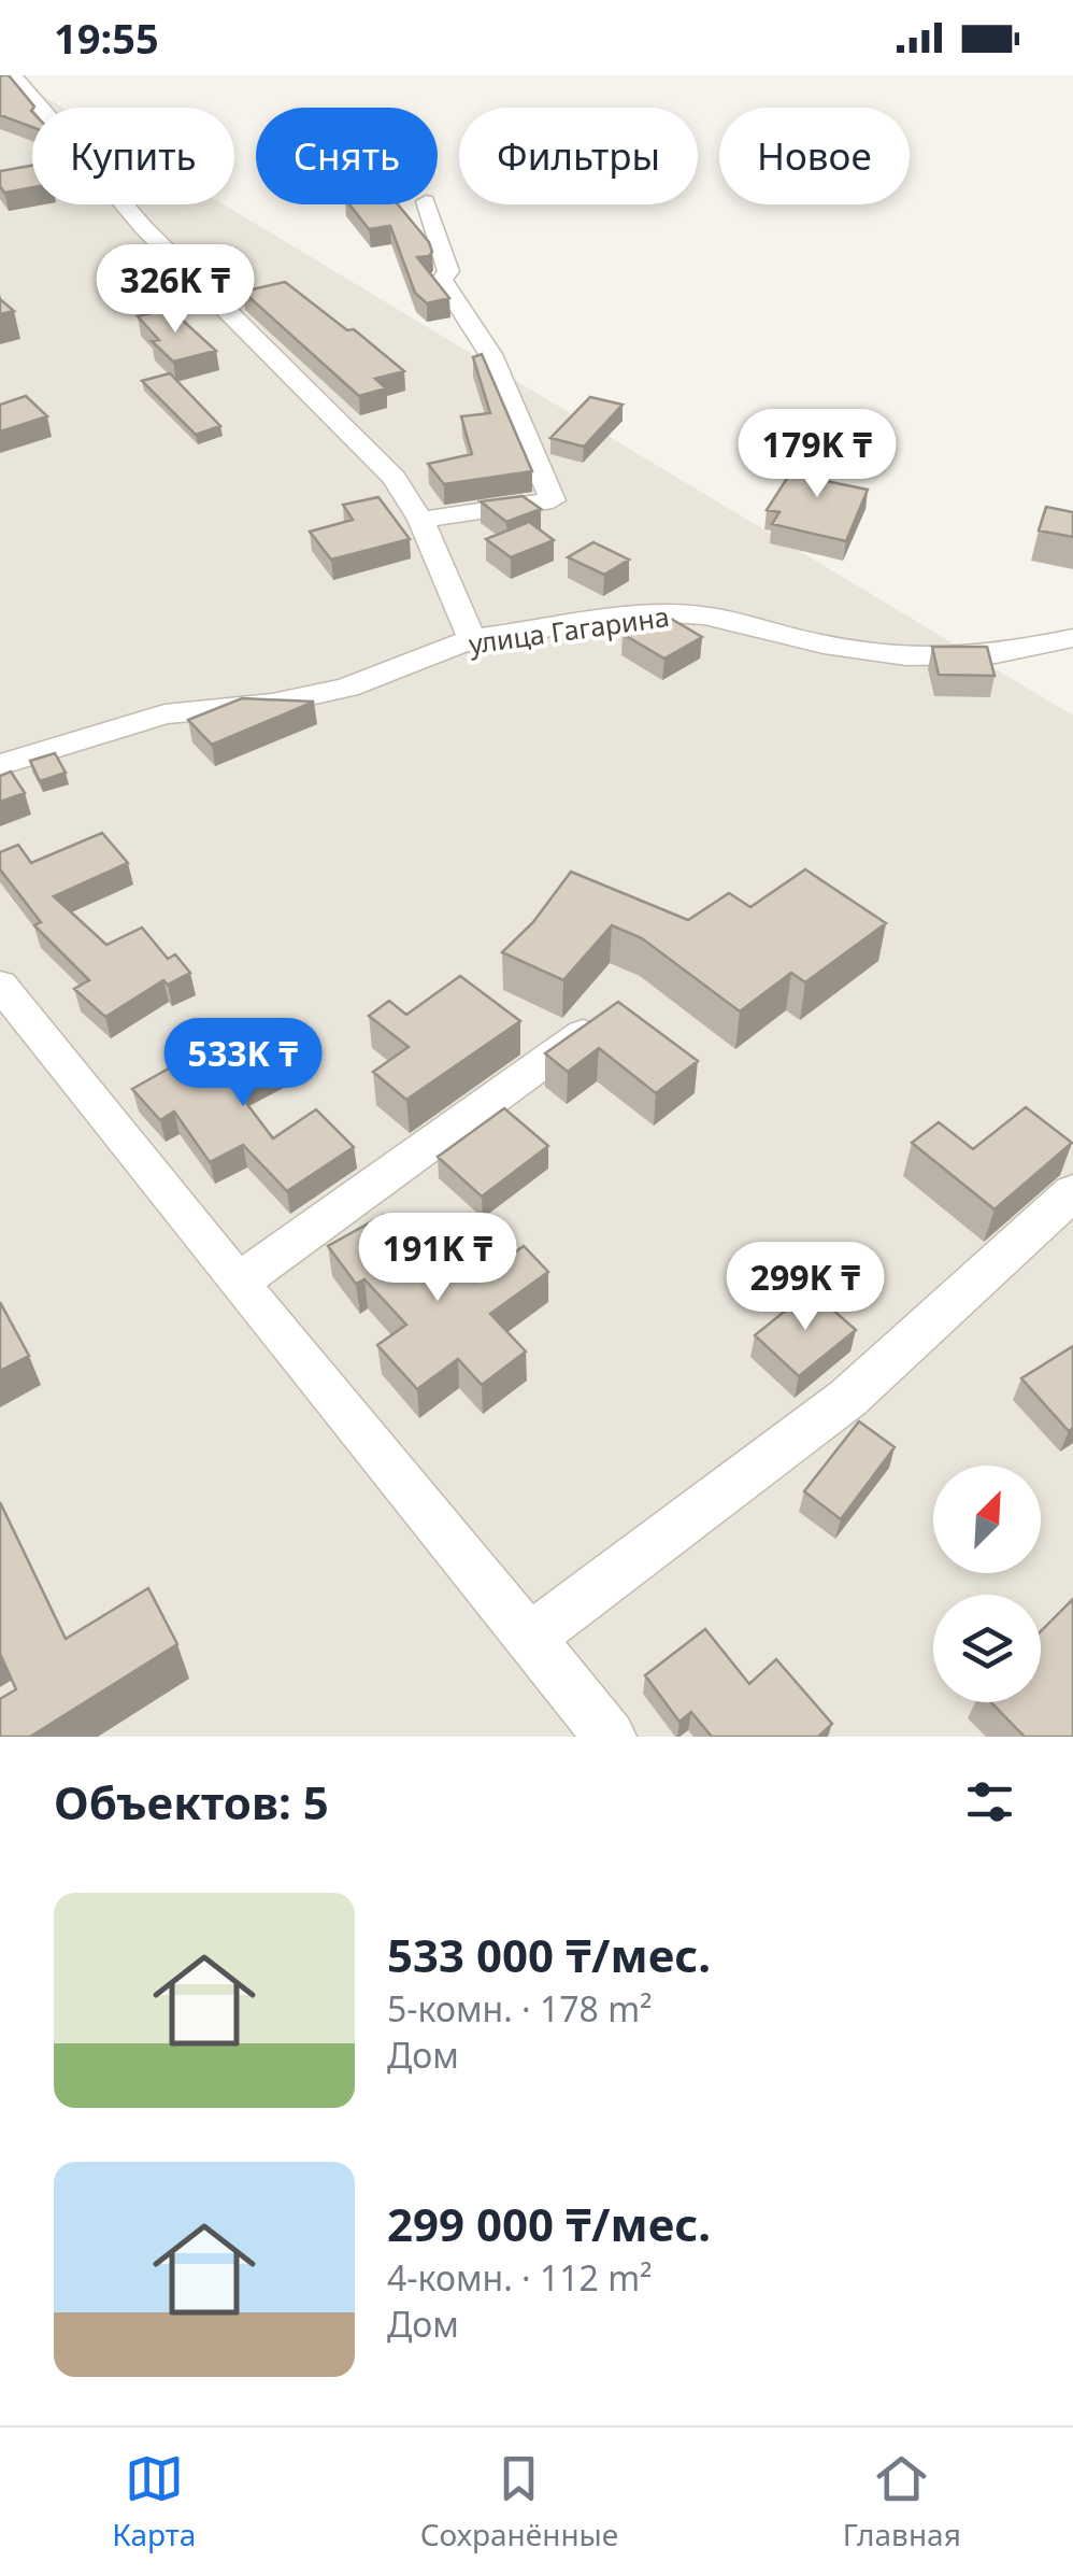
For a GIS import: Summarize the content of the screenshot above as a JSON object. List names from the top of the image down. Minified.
{"streets":{"street":["улица Гагарина"]},"north":"top right","page":{"status":"19:55","chip":["Купить","Снять","Фильтры","Новое"],"price":["326K ₸","179K ₸","533K ₸","191K ₸","299K ₸"],"heading":"Объектов: 5","list":[{"name":"533 000 ₸/мес.","note":"5-комн. · 178 m² · Дом"},{"name":"299 000 ₸/мес.","note":"4-комн. · 112 m² · Дом"}],"tabs":["Карта","Сохранённые","Главная"]}}
